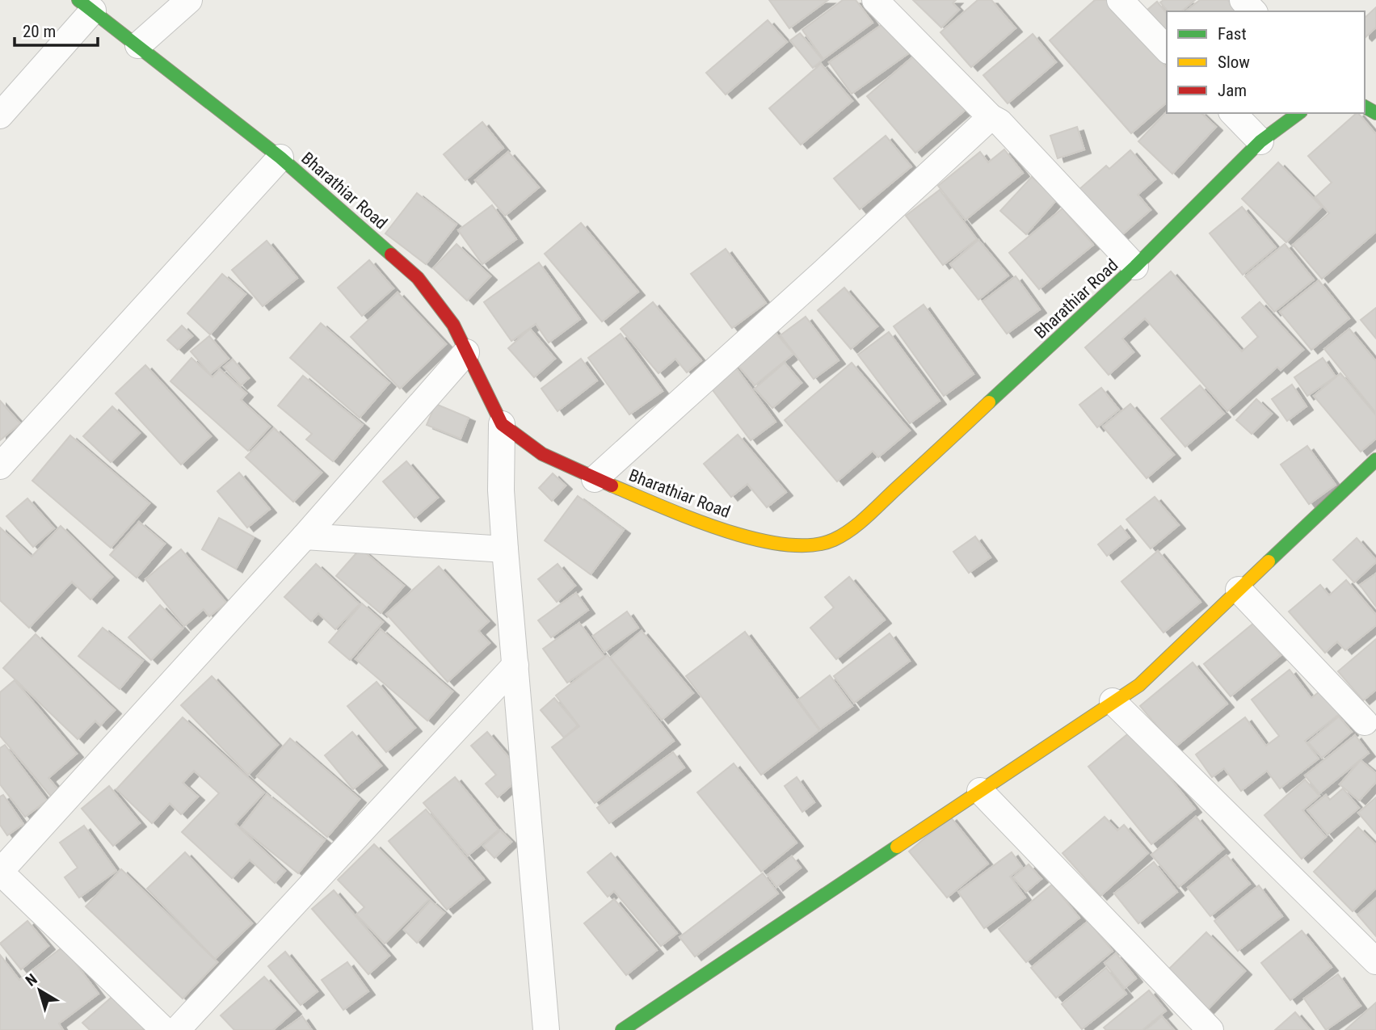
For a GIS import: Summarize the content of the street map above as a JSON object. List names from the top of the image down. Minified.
{"streets":{"main road":["Bharathiar Road"]},"legend":["Fast","Slow","Jam"],"scale_bar":"20 m","north":"top left"}
